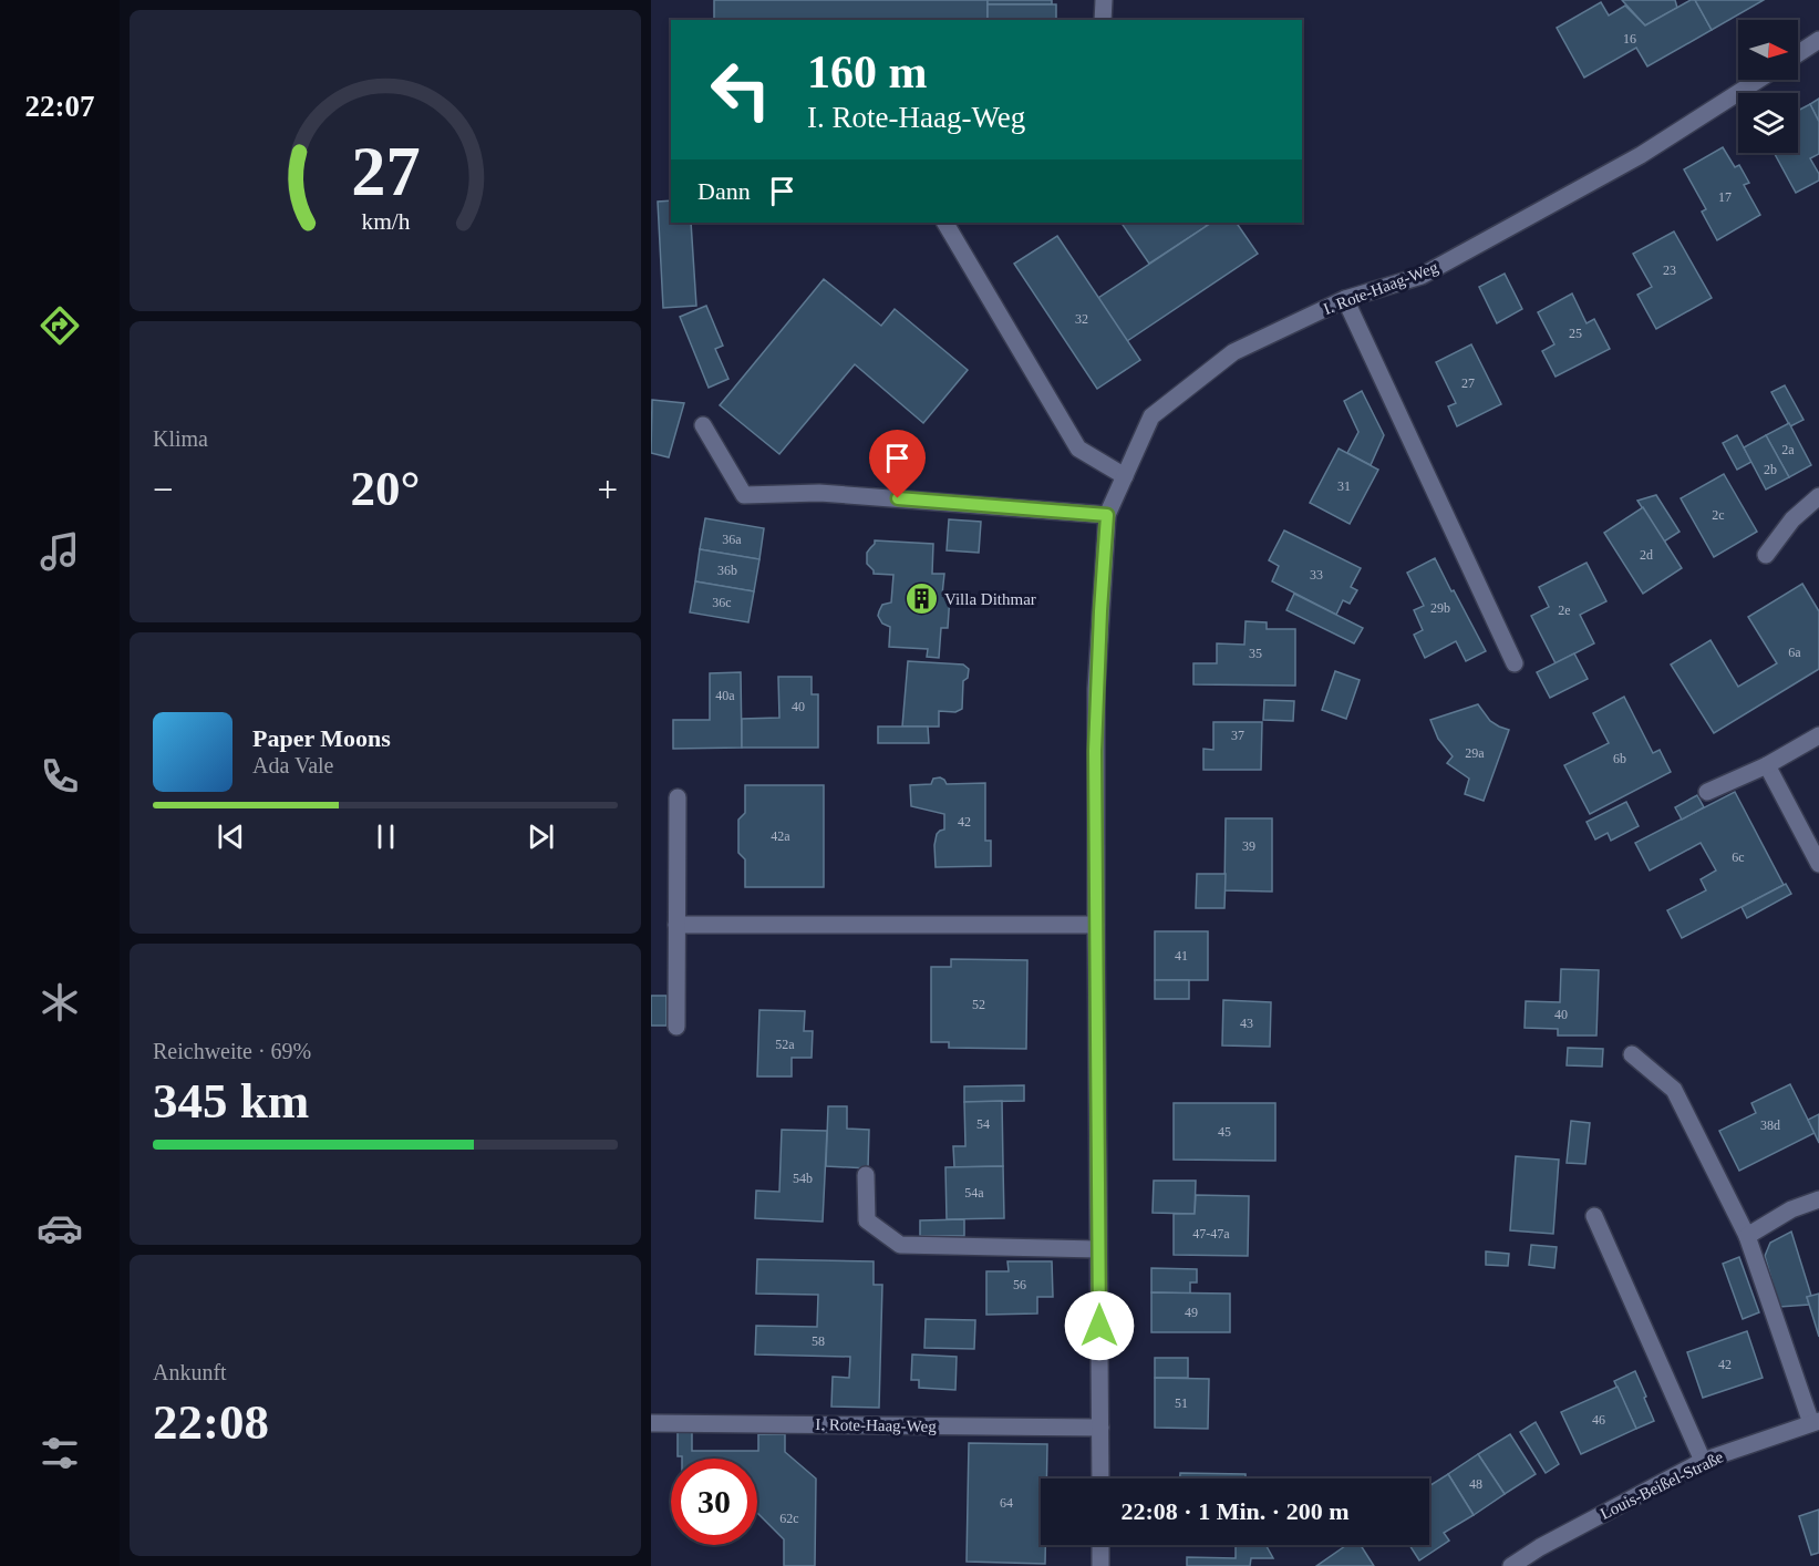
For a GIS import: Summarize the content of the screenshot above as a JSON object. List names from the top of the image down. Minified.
{"streets":{"street":["I. Rote-Haag-Weg","Louis-Beißel-Straße"]},"places":{"building":["Villa Dithmar"]},"house_numbers":["16","17","23","32","25","27","2a","2b","31","2c","36a","2d","36b","33","36c","29b","2e","6a","35","40a","40","37","29a","6b","42","42a","39","6c","41","52","40","43","52a","54","38d","45","54b","54a","47-47a","56","49","58","42","51","46","48","64","62c"],"north":"right","page":{"tabs":"22:07","turn":["160 m","I. Rote-Haag-Weg"],"then":"Dann","tile":["Klima",["Reichweite · 69%","345 km"],["Ankunft","22:08"]],"heat":["−","20°","+"],"song":["Paper Moons","Ada Vale"],"limit":"30","trip":"22:08 · 1 Min. · 200 m","gauge":["27","km/h"]}}
